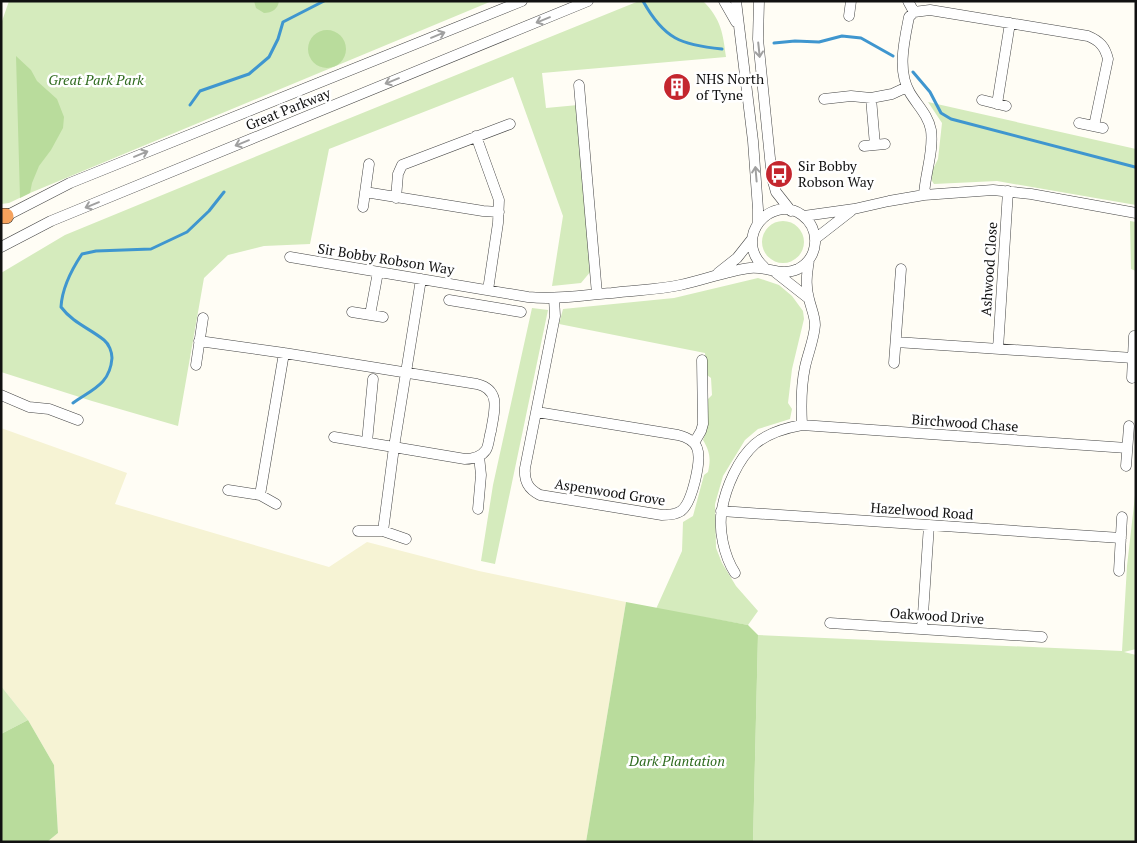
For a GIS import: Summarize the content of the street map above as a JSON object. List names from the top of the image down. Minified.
{"streets":{"street":["Great Parkway","Sir Bobby Robson Way","Ashwood Close","Birchwood Chase","Aspenwood Grove","Hazelwood Road","Oakwood Drive"]},"crossings":[["Sir Bobby Robson Way","Aspenwood Grove"]],"parks":["Great Park Park","Dark Plantation"],"places":{"building":["NHS North of Tyne"],"bus stop":["Sir Bobby Robson Way"]}}
